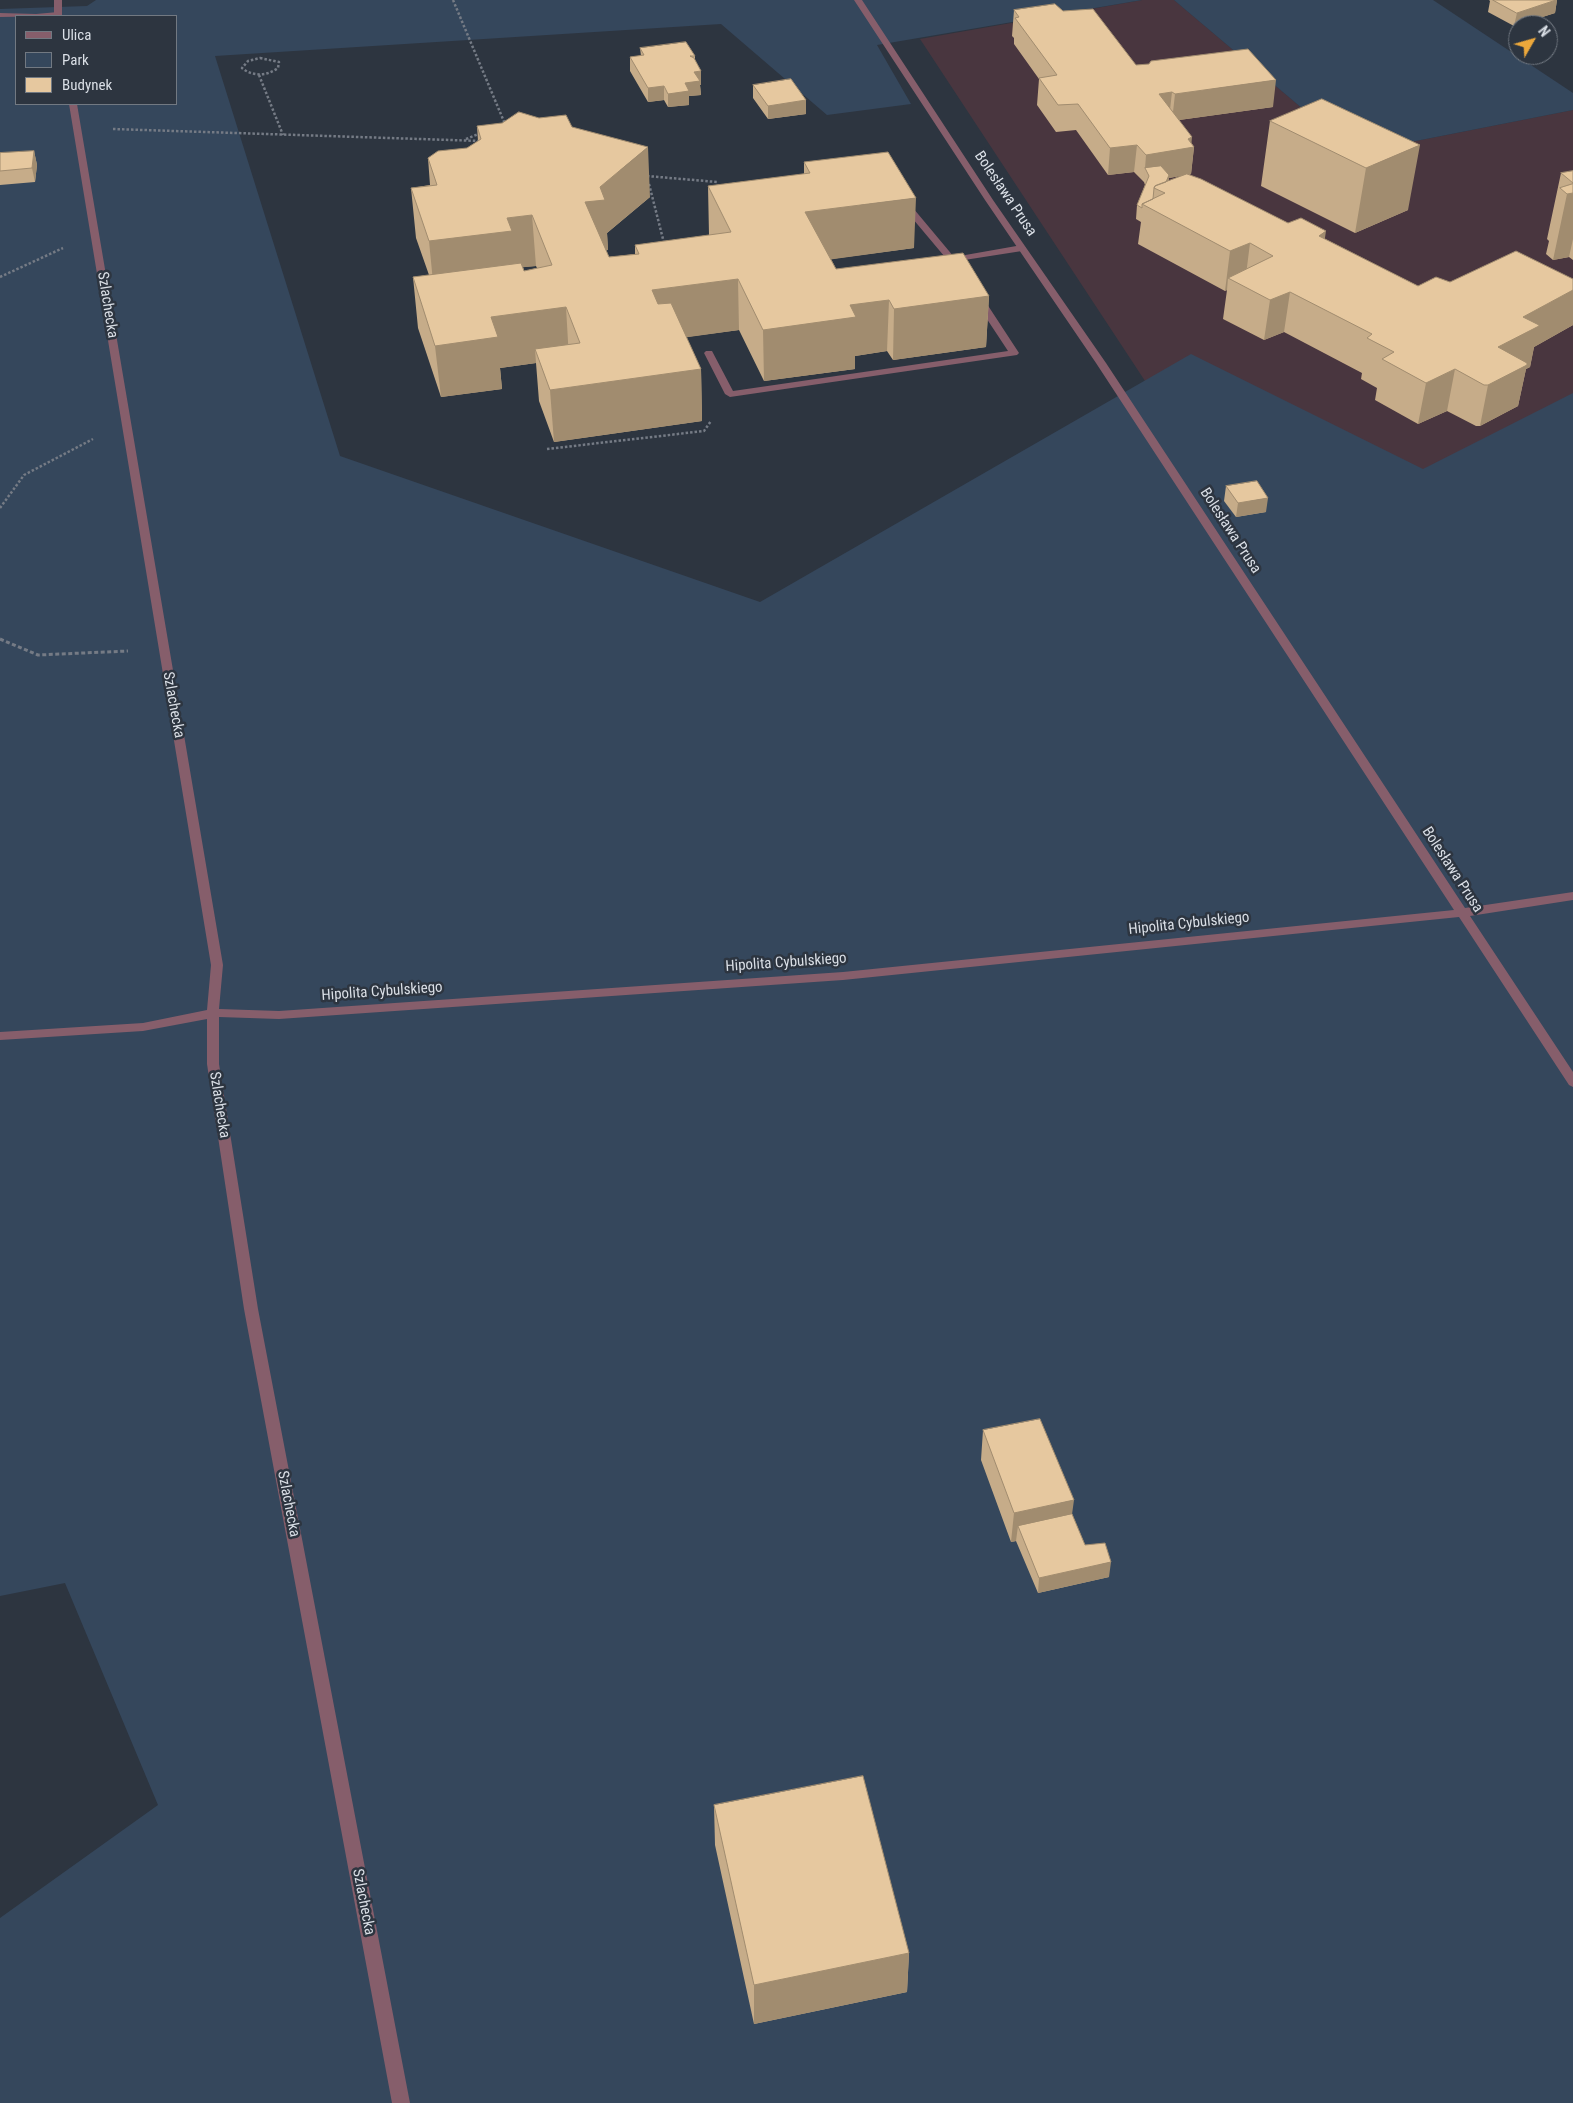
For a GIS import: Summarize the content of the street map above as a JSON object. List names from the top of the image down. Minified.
{"streets":{"street":["Bolesława Prusa","Szlachecka","Hipolita Cybulskiego"]},"crossings":[["Bolesława Prusa","Hipolita Cybulskiego"],["Szlachecka","Hipolita Cybulskiego"]],"legend":["Ulica","Park","Budynek"],"north":"top right"}
